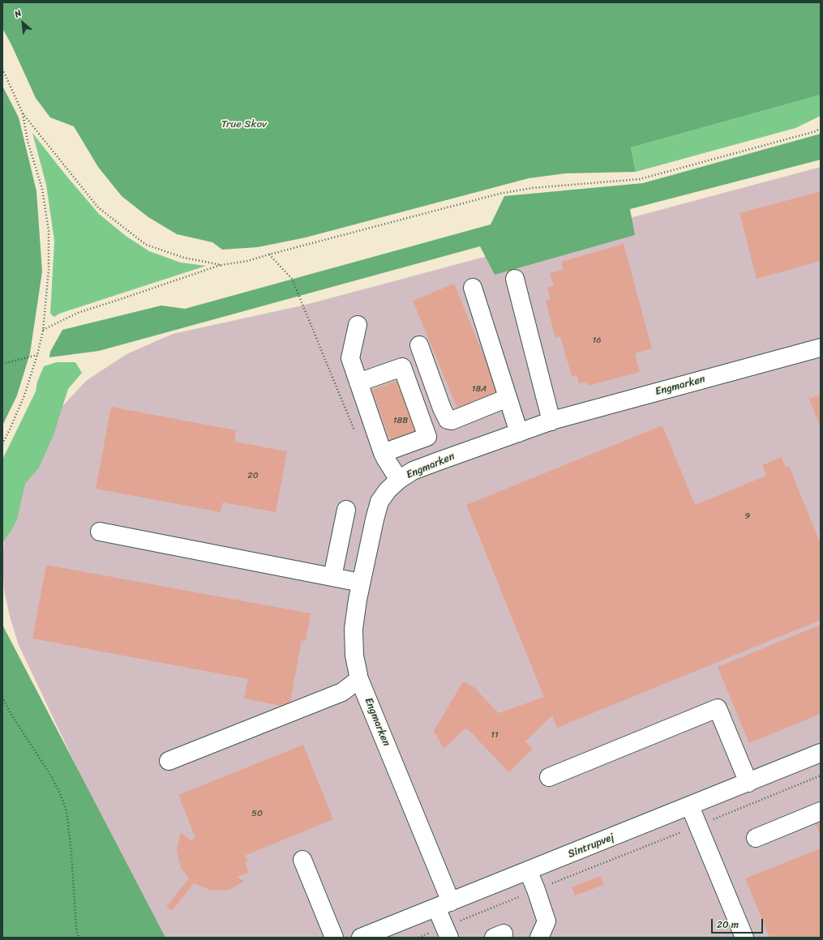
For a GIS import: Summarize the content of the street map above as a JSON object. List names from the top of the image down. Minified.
{"streets":{"street":["Engmarken","Sintrupvej"]},"crossings":[["Engmarken","Sintrupvej"]],"parks":["True Skov"],"house_numbers":["16","18A","18B","20","9","11","50"],"scale_bar":"20 m","north":"top left"}
